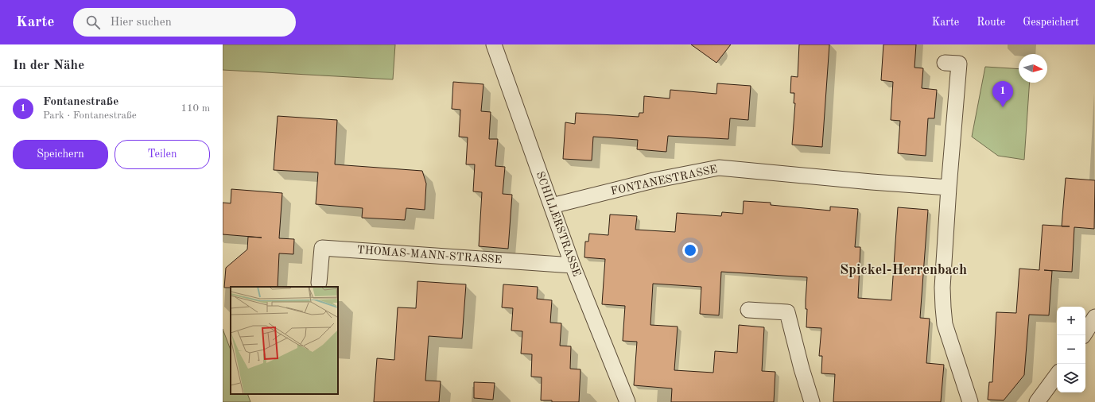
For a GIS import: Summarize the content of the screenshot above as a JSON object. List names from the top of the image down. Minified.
{"streets":{"street":["FONTANESTRASSE","SCHILLERSTRASSE","THOMAS-MANN-STRASSE"]},"crossings":[["FONTANESTRASSE","SCHILLERSTRASSE"],["SCHILLERSTRASSE","THOMAS-MANN-STRASSE"]],"districts":["Spickel-Herrenbach"],"north":"right","page":{"header":"Karte","search":"Hier suchen","nav":["Karte","Route","Gespeichert"],"heading":"In der Nähe","pins":"1","list":[{"mark":"1","name":"Fontanestraße","note":"Park · Fontanestraße","value":"110 m"}],"buttons":["Speichern","Teilen"],"map_buttons":["+","−"]}}
